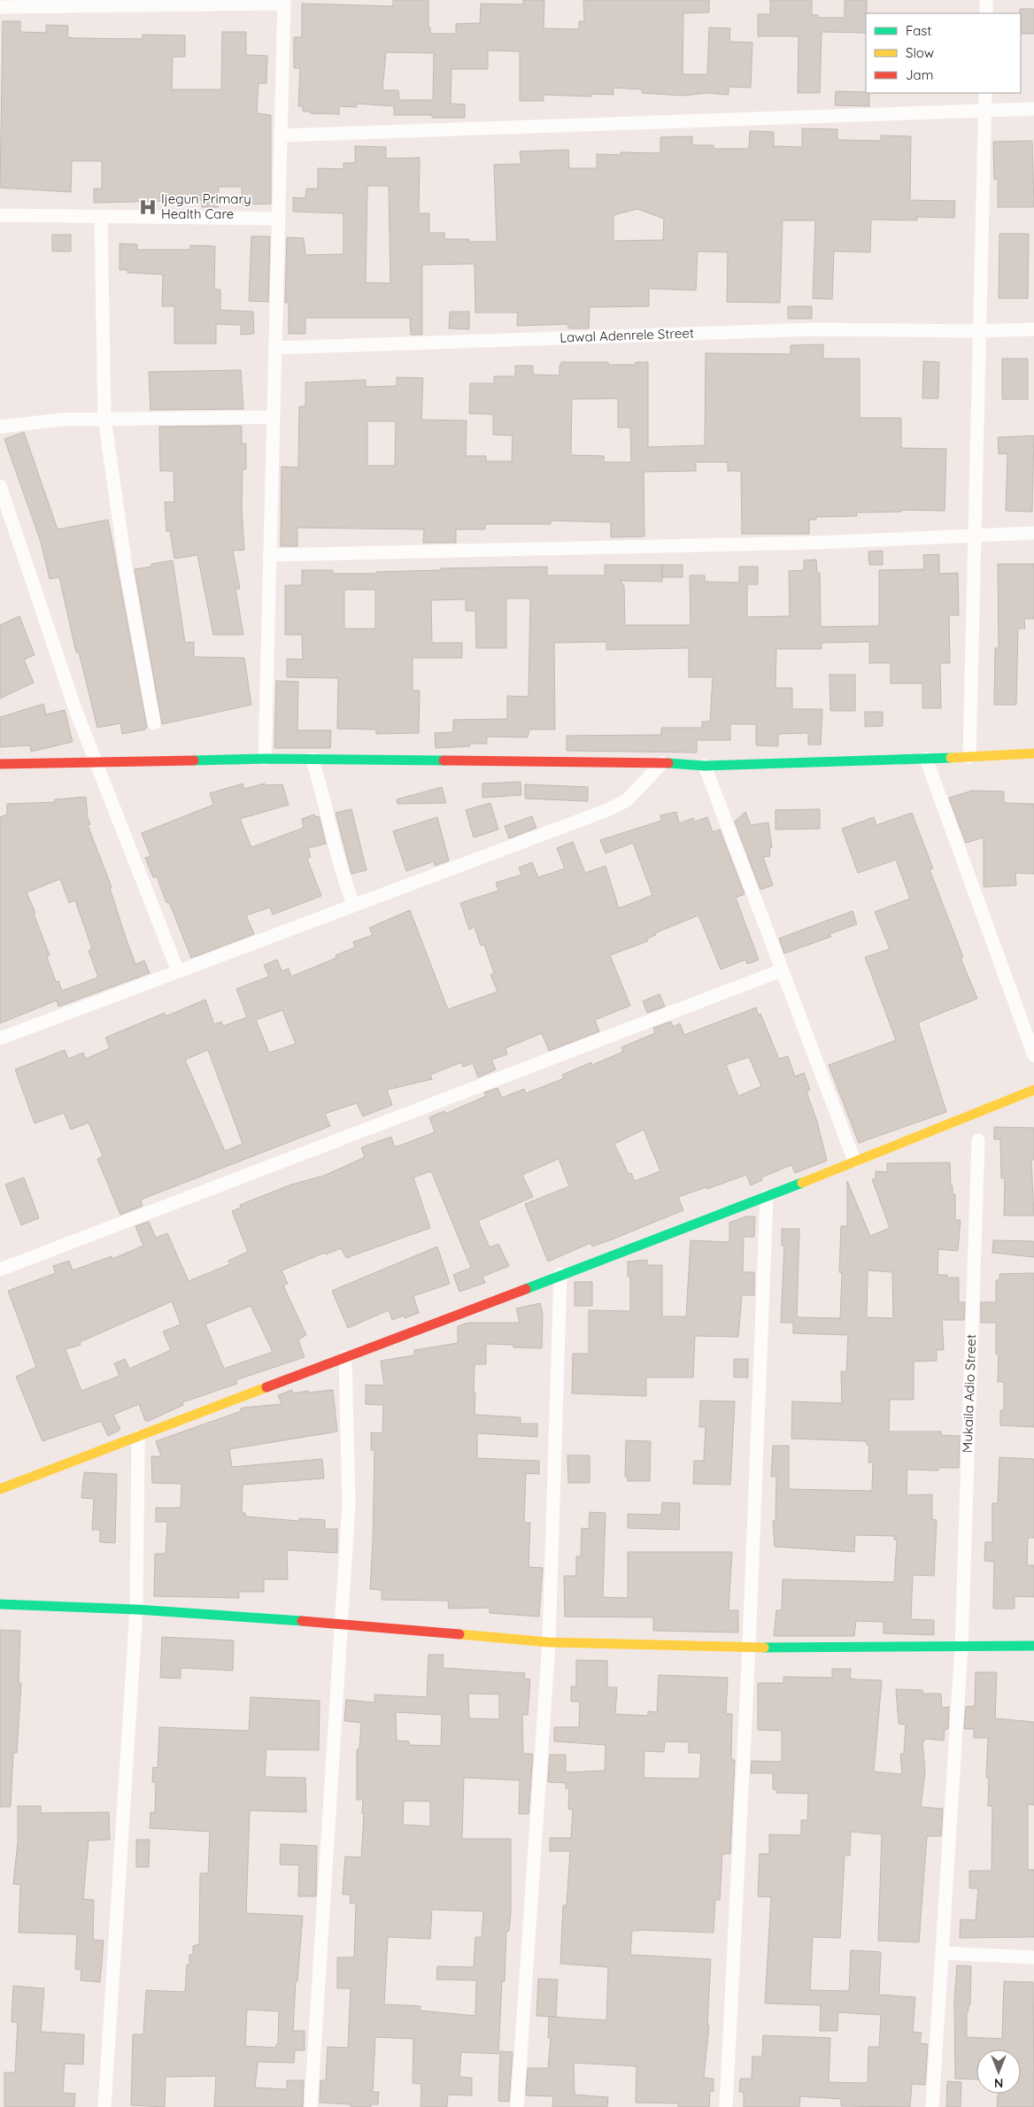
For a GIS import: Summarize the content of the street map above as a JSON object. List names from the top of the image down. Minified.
{"streets":{"street":["Lawal Adenrele Street","Mukaila Adio Street"]},"places":{"hospital":["Ijegun Primary Health Care"]},"legend":["Fast","Slow","Jam"],"north":"bottom"}
